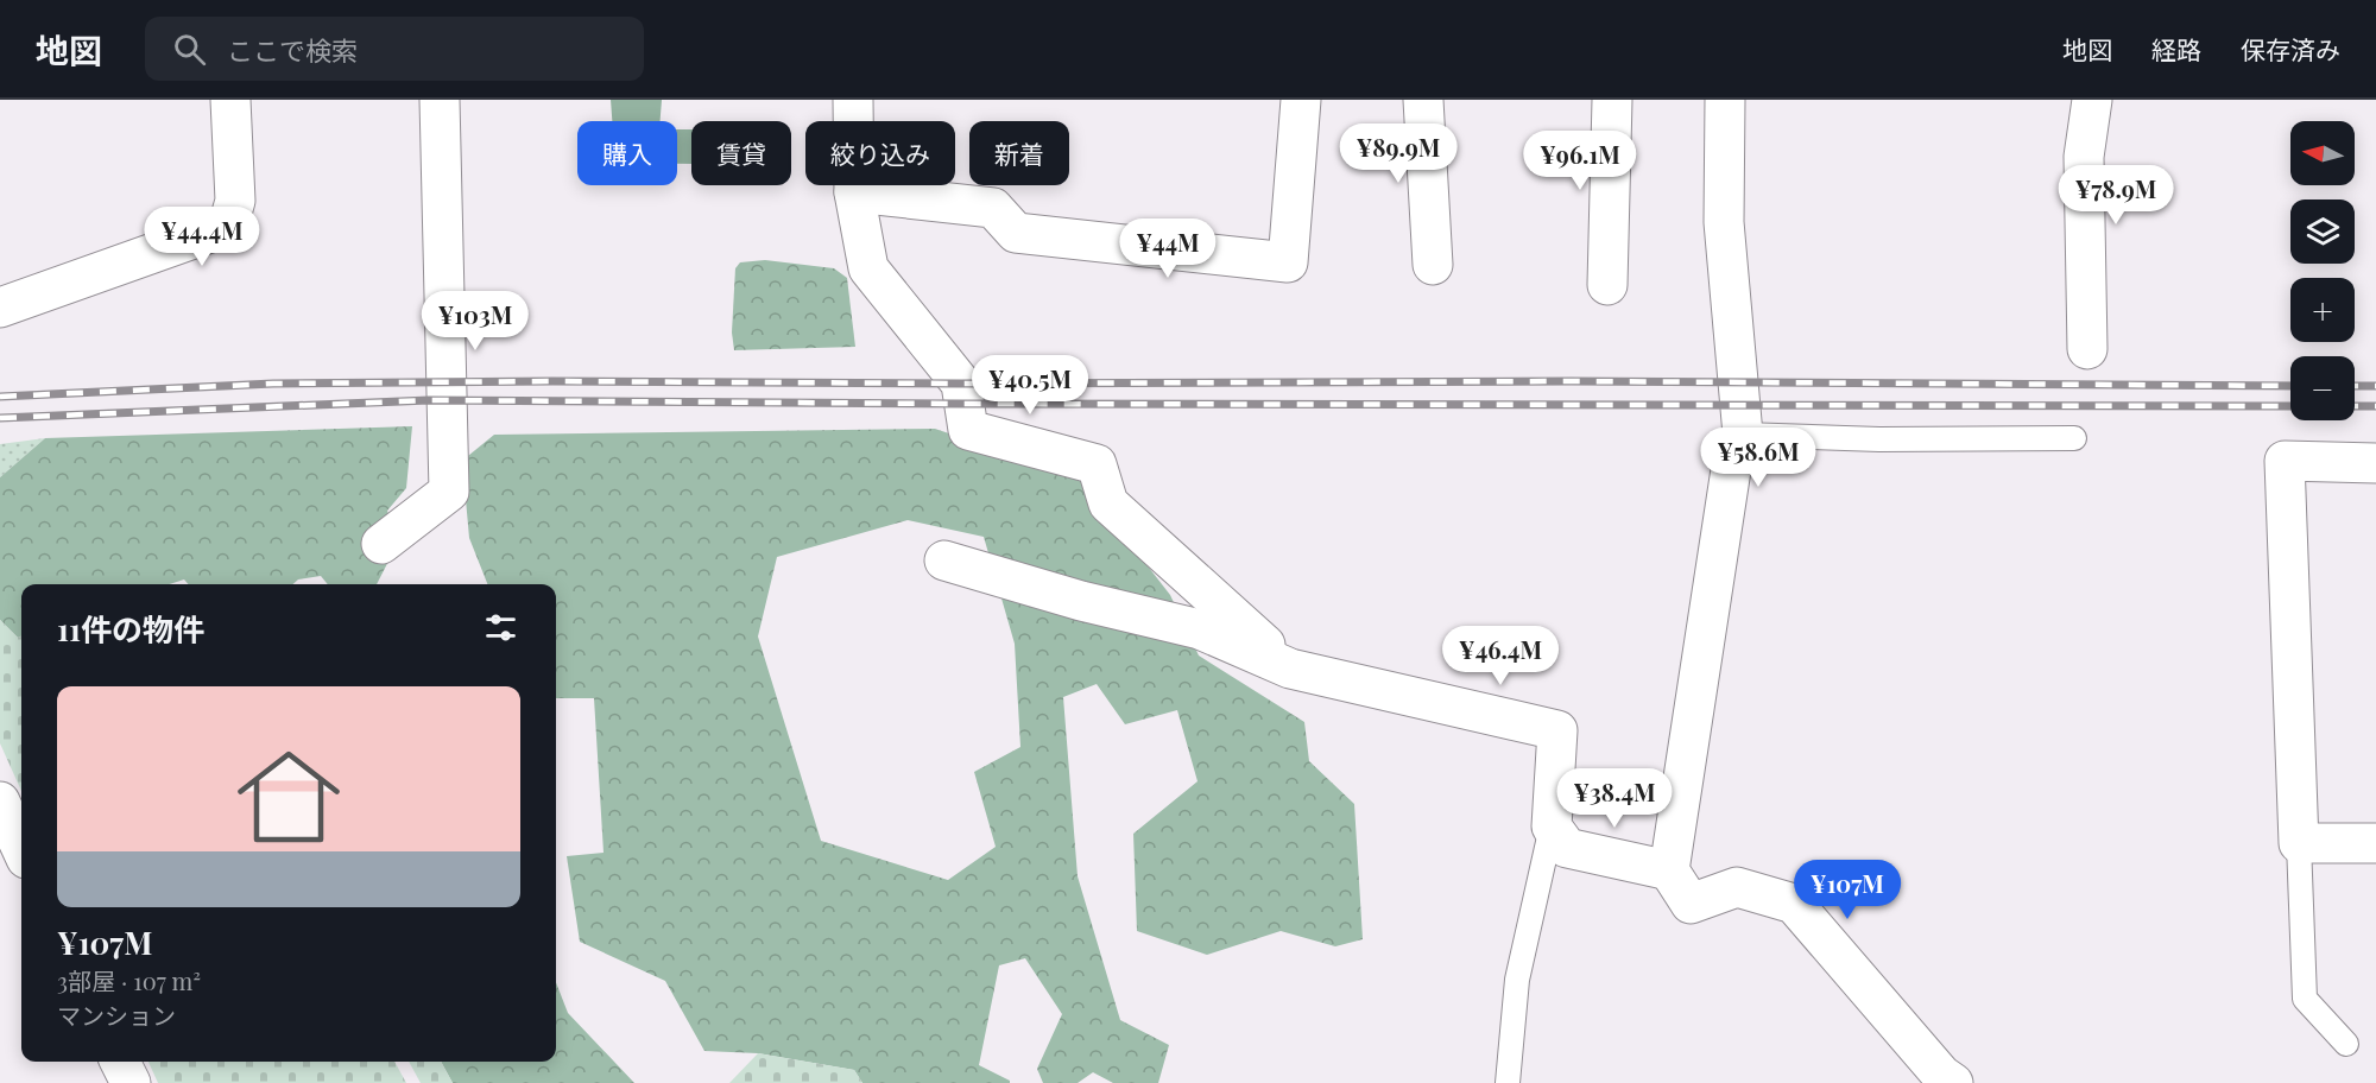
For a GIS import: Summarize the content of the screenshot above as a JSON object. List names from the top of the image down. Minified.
{"north":"left","page":{"header":"地図","search":"ここで検索","nav":["地図","経路","保存済み"],"map_buttons":["+","−"],"chip":["購入","賃貸","絞り込み","新着"],"price":["¥89.9M","¥96.1M","¥78.9M","¥44.4M","¥44M","¥103M","¥40.5M","¥58.6M","¥46.4M","¥38.4M","¥107M"],"heading":"11件の物件","list":[{"name":"¥107M","note":"3部屋 · 107 m² · マンション"}]}}
